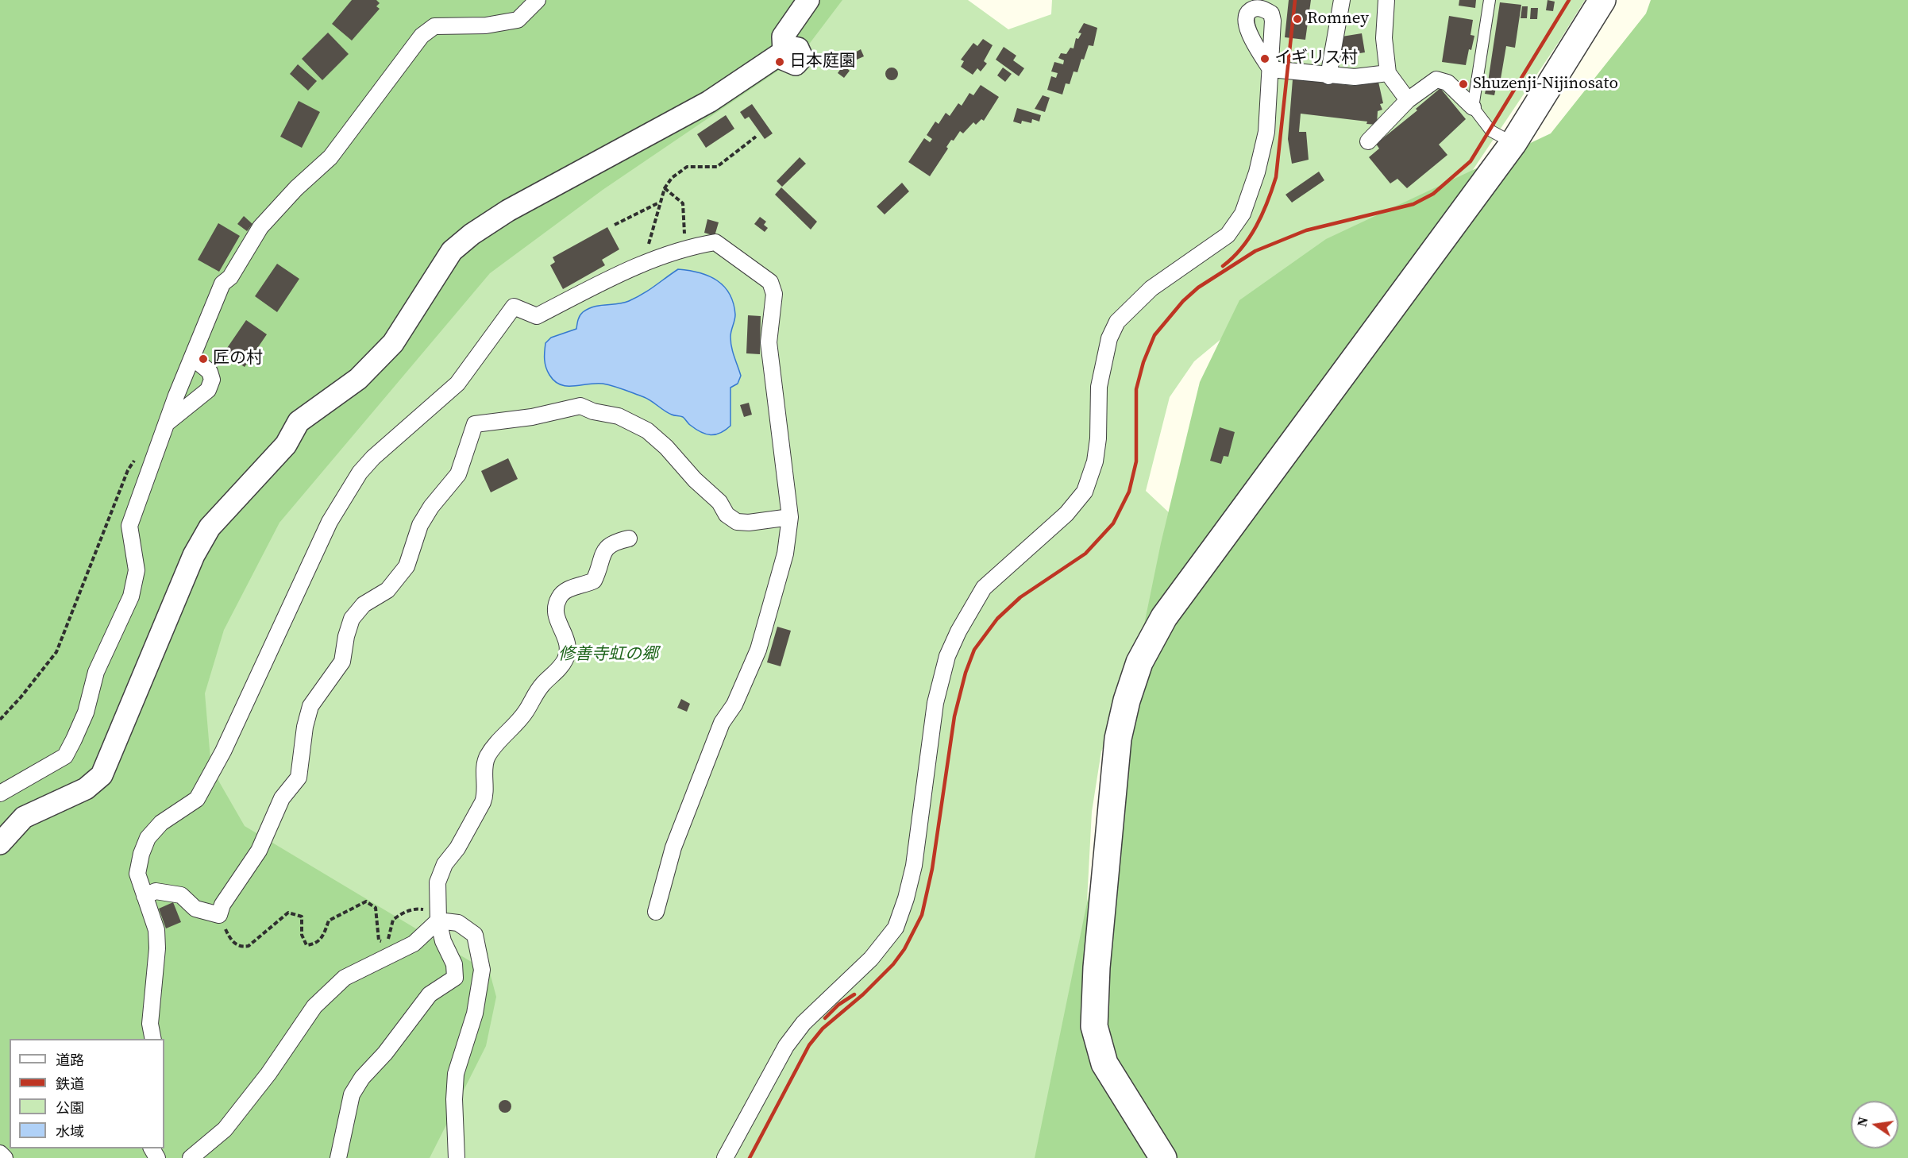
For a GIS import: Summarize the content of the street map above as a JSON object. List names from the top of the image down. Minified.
{"parks":["修善寺虹の郷"],"places":["Romney","イギリス村","日本庭園","Shuzenji-Nijinosato","匠の村"],"legend":["道路","鉄道","公園","水域"],"north":"left"}
